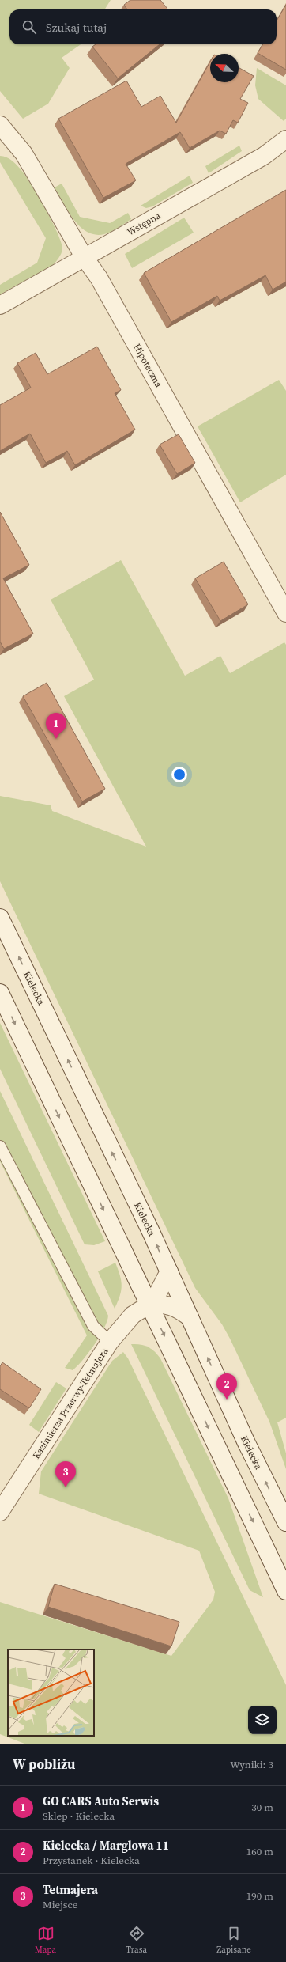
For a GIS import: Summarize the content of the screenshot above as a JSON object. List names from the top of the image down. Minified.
{"streets":{"main road":["Wstępna","Hipoteczna","Kielecka","Kazimierza Przerwy-Tetmajera"]},"crossings":[["Wstępna","Hipoteczna"]],"north":"top left","page":{"search":"Szukaj tutaj","pins":["1","2","3"],"heading":["W pobliżu","Wyniki: 3"],"list":[{"mark":"1","name":"GO CARS Auto Serwis","note":"Sklep · Kielecka","value":"30 m"},{"mark":"2","name":"Kielecka / Marglowa 11","note":"Przystanek · Kielecka","value":"160 m"},{"mark":"3","name":"Tetmajera","note":"Miejsce","value":"190 m"}],"nav":["Mapa","Trasa","Zapisane"]}}
